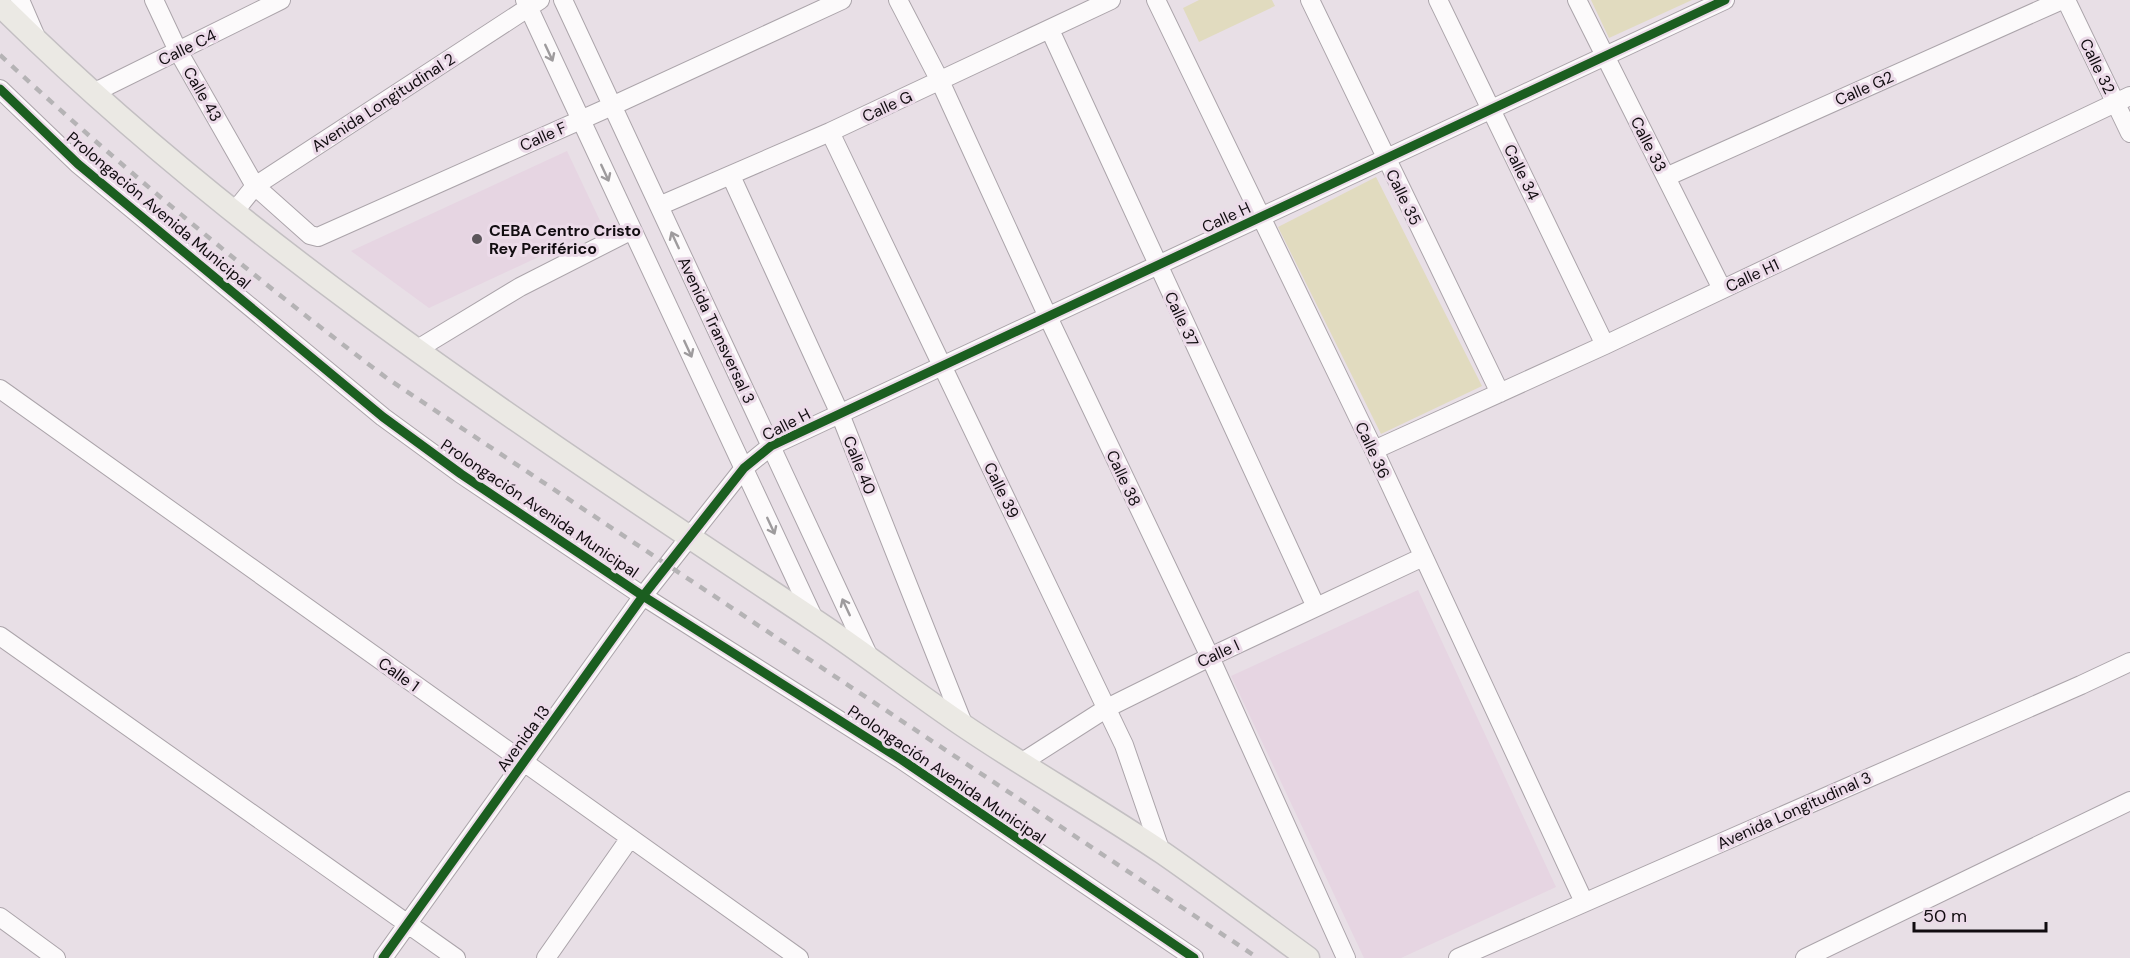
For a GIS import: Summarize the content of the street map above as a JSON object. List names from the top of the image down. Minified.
{"streets":{"street":["Calle C4","Calle 32","Calle G2","Calle 43","Avenida Longitudinal 2","Calle G","Calle F","Calle 33","Calle 34","Calle 35","Prolongación Avenida Municipal","Calle H","Calle H1","Calle 37","Avenida Transversal 3","Calle 36","Calle 40","Calle 38","Calle 39","Calle I","Calle 1","Avenida 13","Avenida Longitudinal 3"]},"crossings":[["Calle C4","Calle 43"],["Calle 32","Calle G2"],["Calle 32","Calle H1"],["Calle G2","Calle 33"],["Calle 43","Avenida Longitudinal 2"],["Calle 43","Calle F"],["Avenida Longitudinal 2","Calle F"],["Avenida Longitudinal 2","Avenida Transversal 3"],["Calle G","Calle 37"],["Calle G","Avenida Transversal 3"],["Calle G","Calle 40"],["Calle G","Calle 38"],["Calle G","Calle 39"],["Calle F","Avenida Transversal 3"],["Calle 33","Calle H"],["Calle 33","Calle H1"],["Calle 34","Calle H"],["Calle 34","Calle H1"],["Calle 35","Calle H"],["Calle 35","Calle H1"],["Prolongación Avenida Municipal","Avenida 13"],["Calle H","Calle 37"],["Calle H","Avenida Transversal 3"],["Calle H","Calle 36"],["Calle H","Calle 40"],["Calle H","Calle 38"],["Calle H","Calle 39"],["Calle H","Avenida 13"],["Calle H1","Calle 36"],["Calle 37","Calle I"],["Calle 36","Calle I"],["Calle 36","Avenida Longitudinal 3"],["Calle 38","Calle I"],["Calle 39","Calle I"],["Calle 1","Avenida 13"]],"places":["CEBA Centro Cristo Rey Periférico"],"scale_bar":"50 m"}
